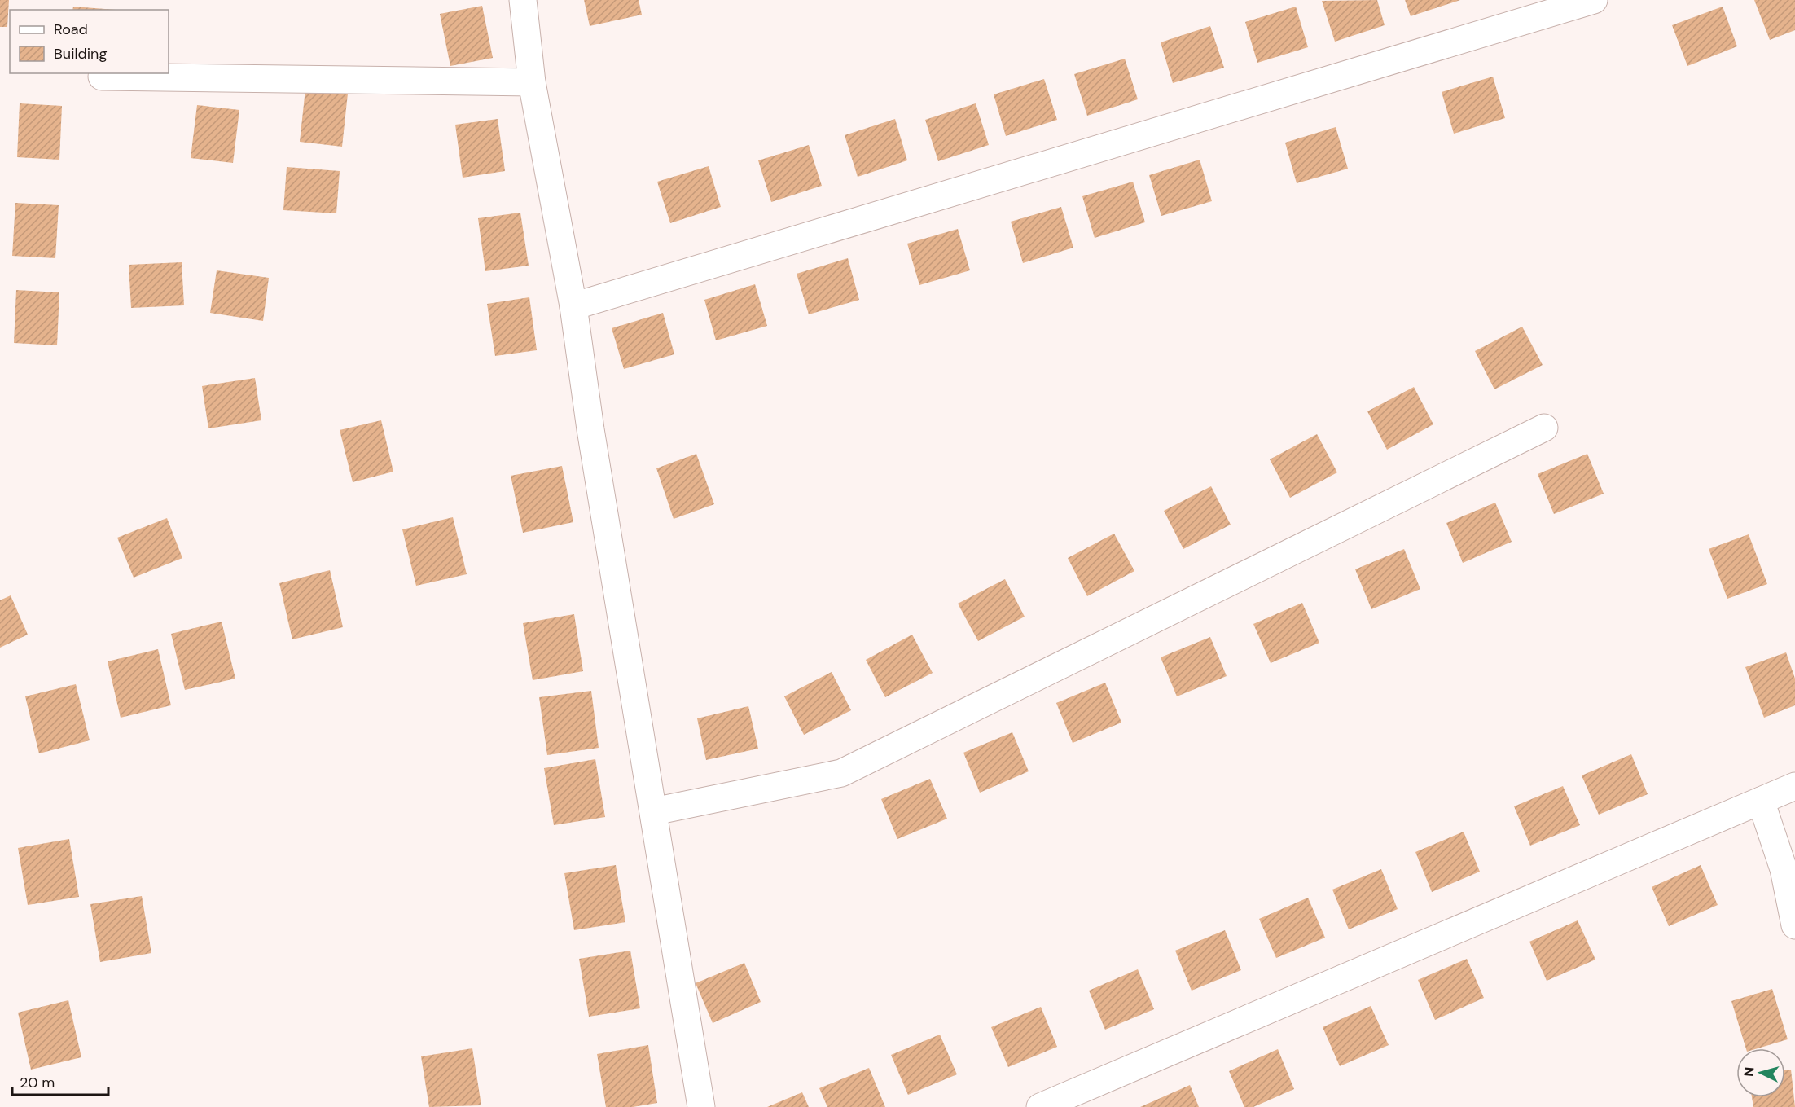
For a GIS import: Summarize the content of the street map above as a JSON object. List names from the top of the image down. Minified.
{"legend":["Road","Building"],"scale_bar":"20 m","north":"left"}
